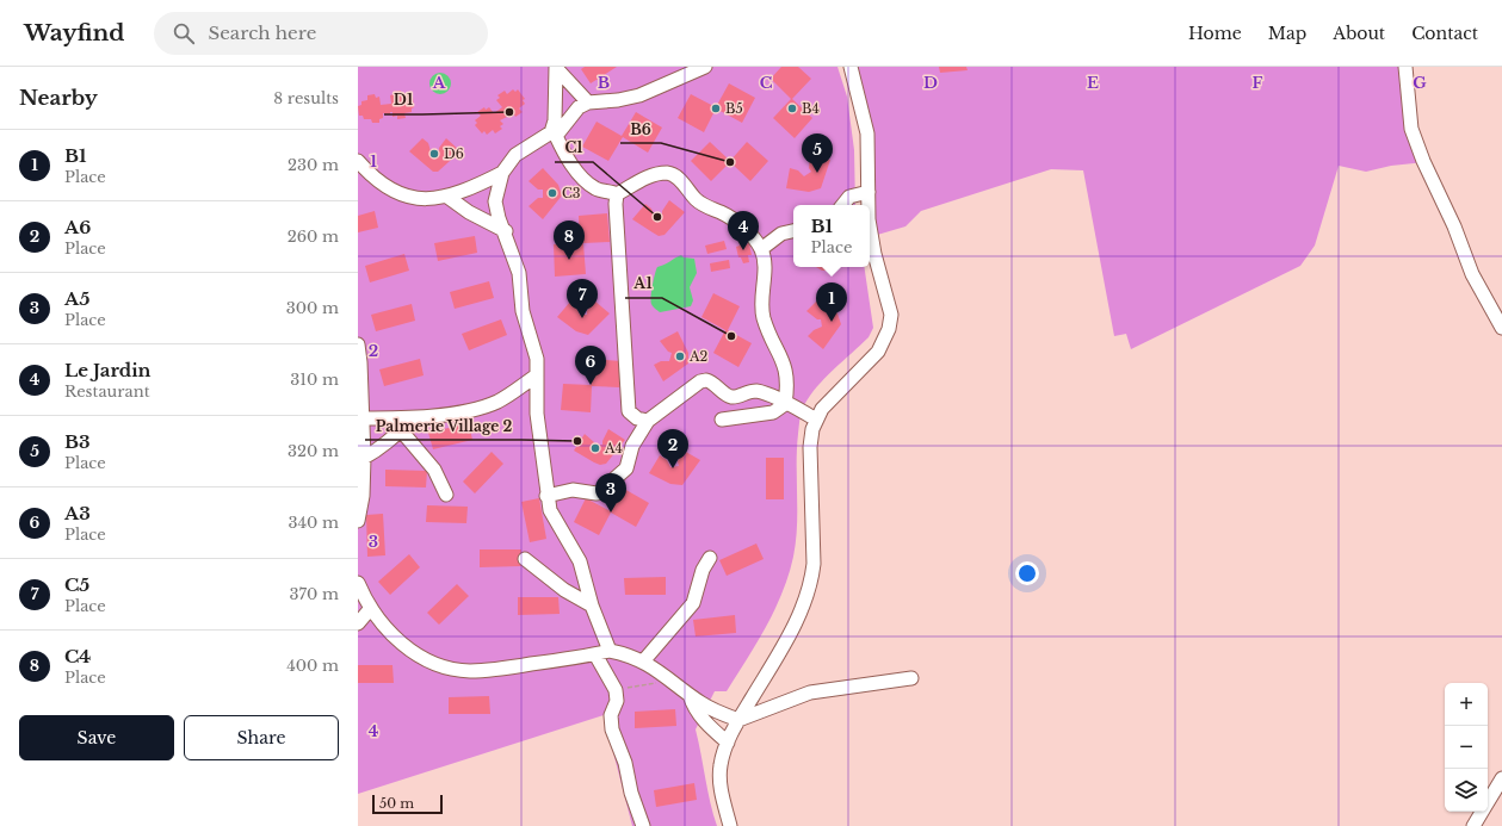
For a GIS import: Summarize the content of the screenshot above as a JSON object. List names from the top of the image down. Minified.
{"places":["B5","B4","D1","D6","B6","C3","C1","A1","A2","Palmerie Village 2","A4"],"scale_bar":"50 m","page":{"header":"Wayfind","search":"Search here","nav":["Home","Map","About","Contact"],"heading":["Nearby","8 results"],"list":[{"mark":"1","name":"B1","note":"Place","value":"230 m"},{"mark":"2","name":"A6","note":"Place","value":"260 m"},{"mark":"3","name":"A5","note":"Place","value":"300 m"},{"mark":"4","name":"Le Jardin","note":"Restaurant","value":"310 m"},{"mark":"5","name":"B3","note":"Place","value":"320 m"},{"mark":"6","name":"A3","note":"Place","value":"340 m"},{"mark":"7","name":"C5","note":"Place","value":"370 m"},{"mark":"8","name":"C4","note":"Place","value":"400 m"}],"pins":["5","4","8","7","1","6","2","3"],"popup":["B1","Place"],"map_buttons":["+","−"],"buttons":["Save","Share"],"scale":"50 m"},"grid":{"columns":["A","B","C","D","E","F","G"],"rows":["1","2","3","4"]}}
